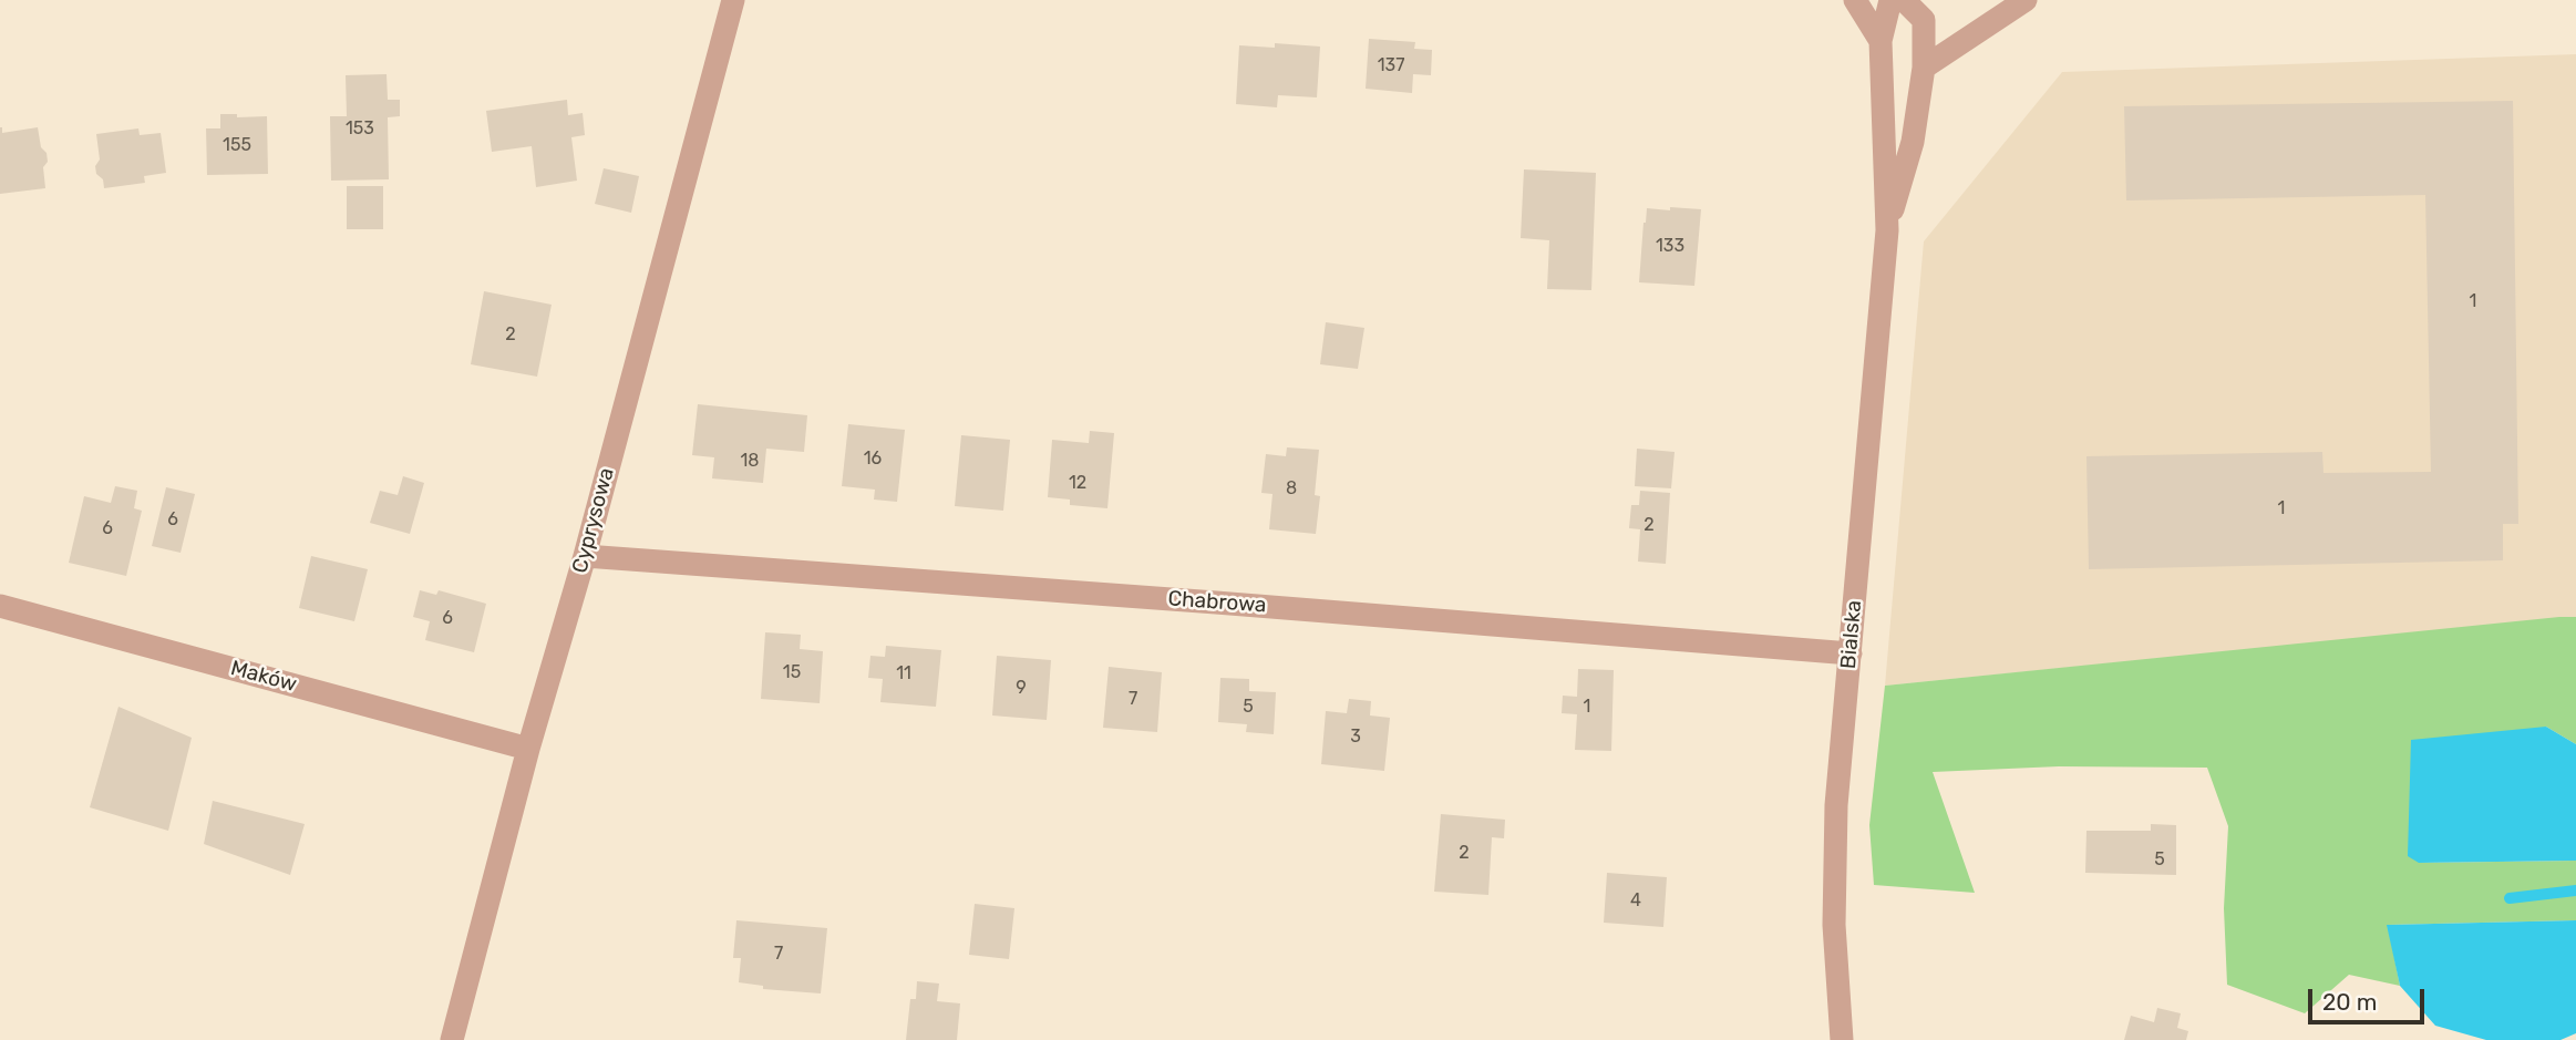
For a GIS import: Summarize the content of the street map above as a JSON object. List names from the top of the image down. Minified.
{"streets":{"street":["Cyprysowa","Chabrowa","Bialska","Maków"]},"crossings":[["Cyprysowa","Chabrowa"],["Cyprysowa","Maków"],["Chabrowa","Bialska"]],"house_numbers":["137","153","155","133","1","2","16","18","12","8","1","6","2","6","6","15","11","9","7","5","1","3","2","5","4","7"],"scale_bar":"20 m"}
